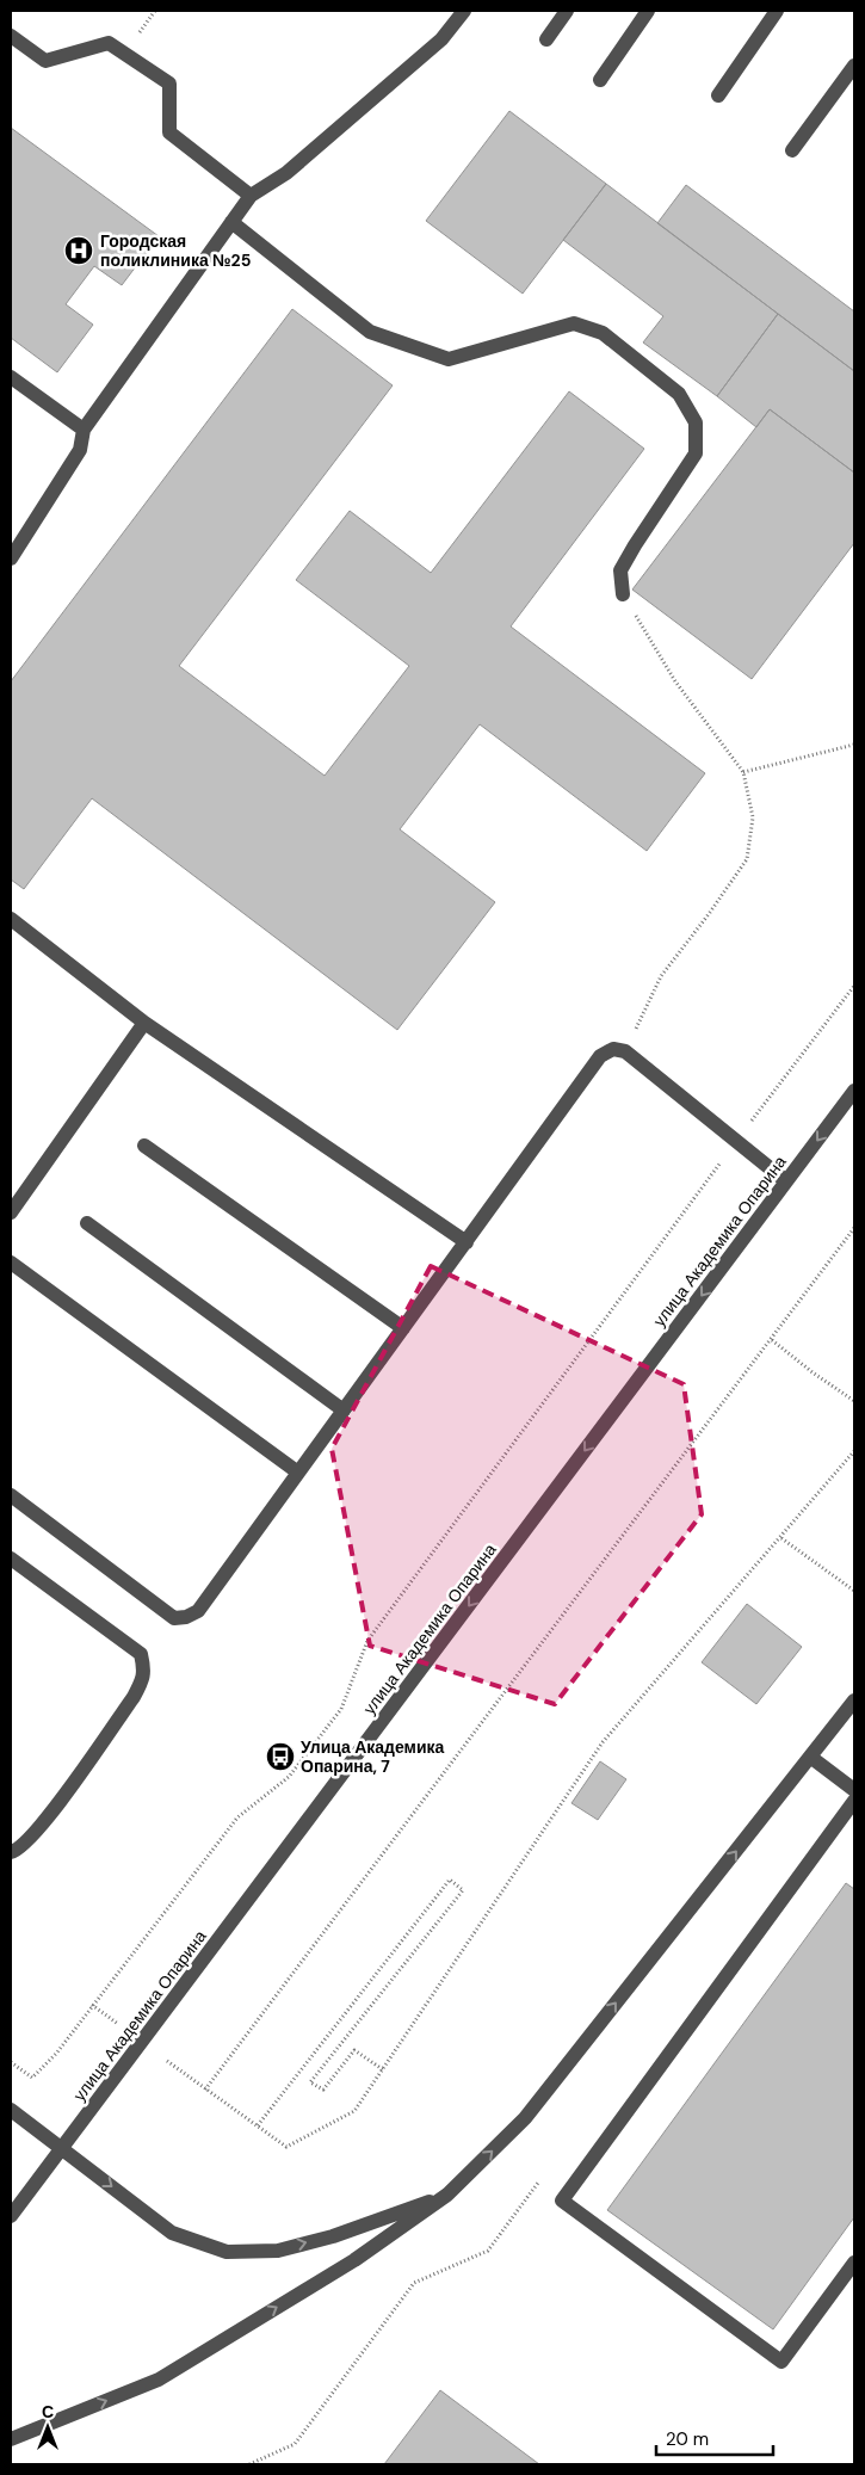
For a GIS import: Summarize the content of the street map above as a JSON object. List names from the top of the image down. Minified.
{"streets":{"street":["улица Академика Опарина"]},"one_way":["улица Академика Опарина"],"places":{"hospital":["Городская поликлиника №25"],"bus stop":["Улица Академика Опарина, 7"]},"scale_bar":"20 m","north":"top"}
